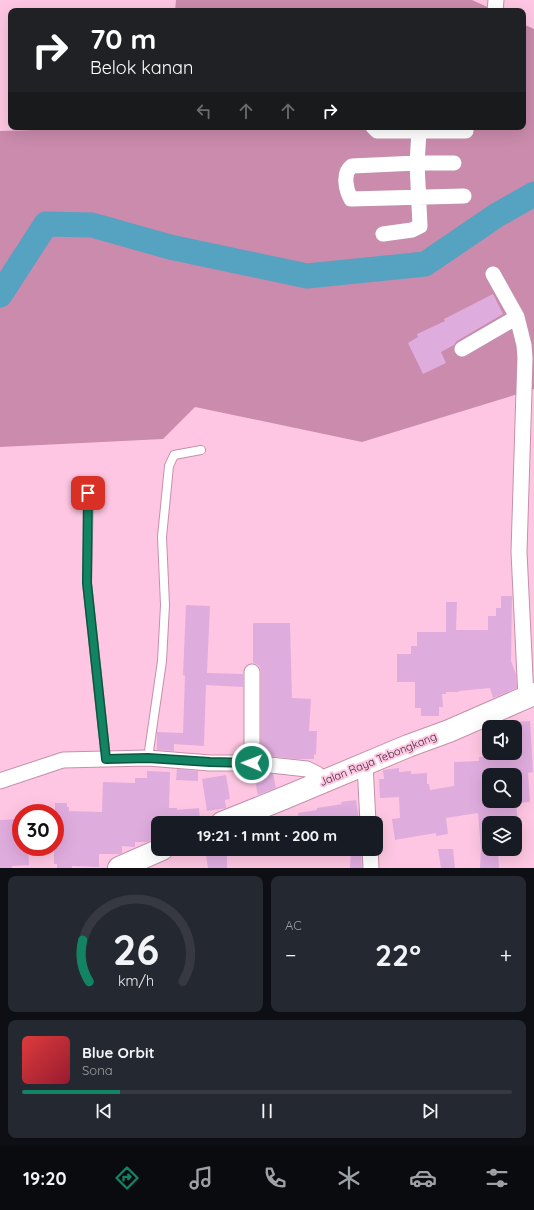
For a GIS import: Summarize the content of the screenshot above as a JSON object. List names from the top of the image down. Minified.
{"streets":{"main road":["Jalan Raya Tebongkang"]},"page":{"turn":["70 m","Belok kanan"],"limit":"30","trip":"19:21 · 1 mnt · 200 m","tile":"AC","heat":["−","22°","+"],"song":["Blue Orbit","Sona"],"tabs":"19:20","gauge":["26","km/h"]}}
